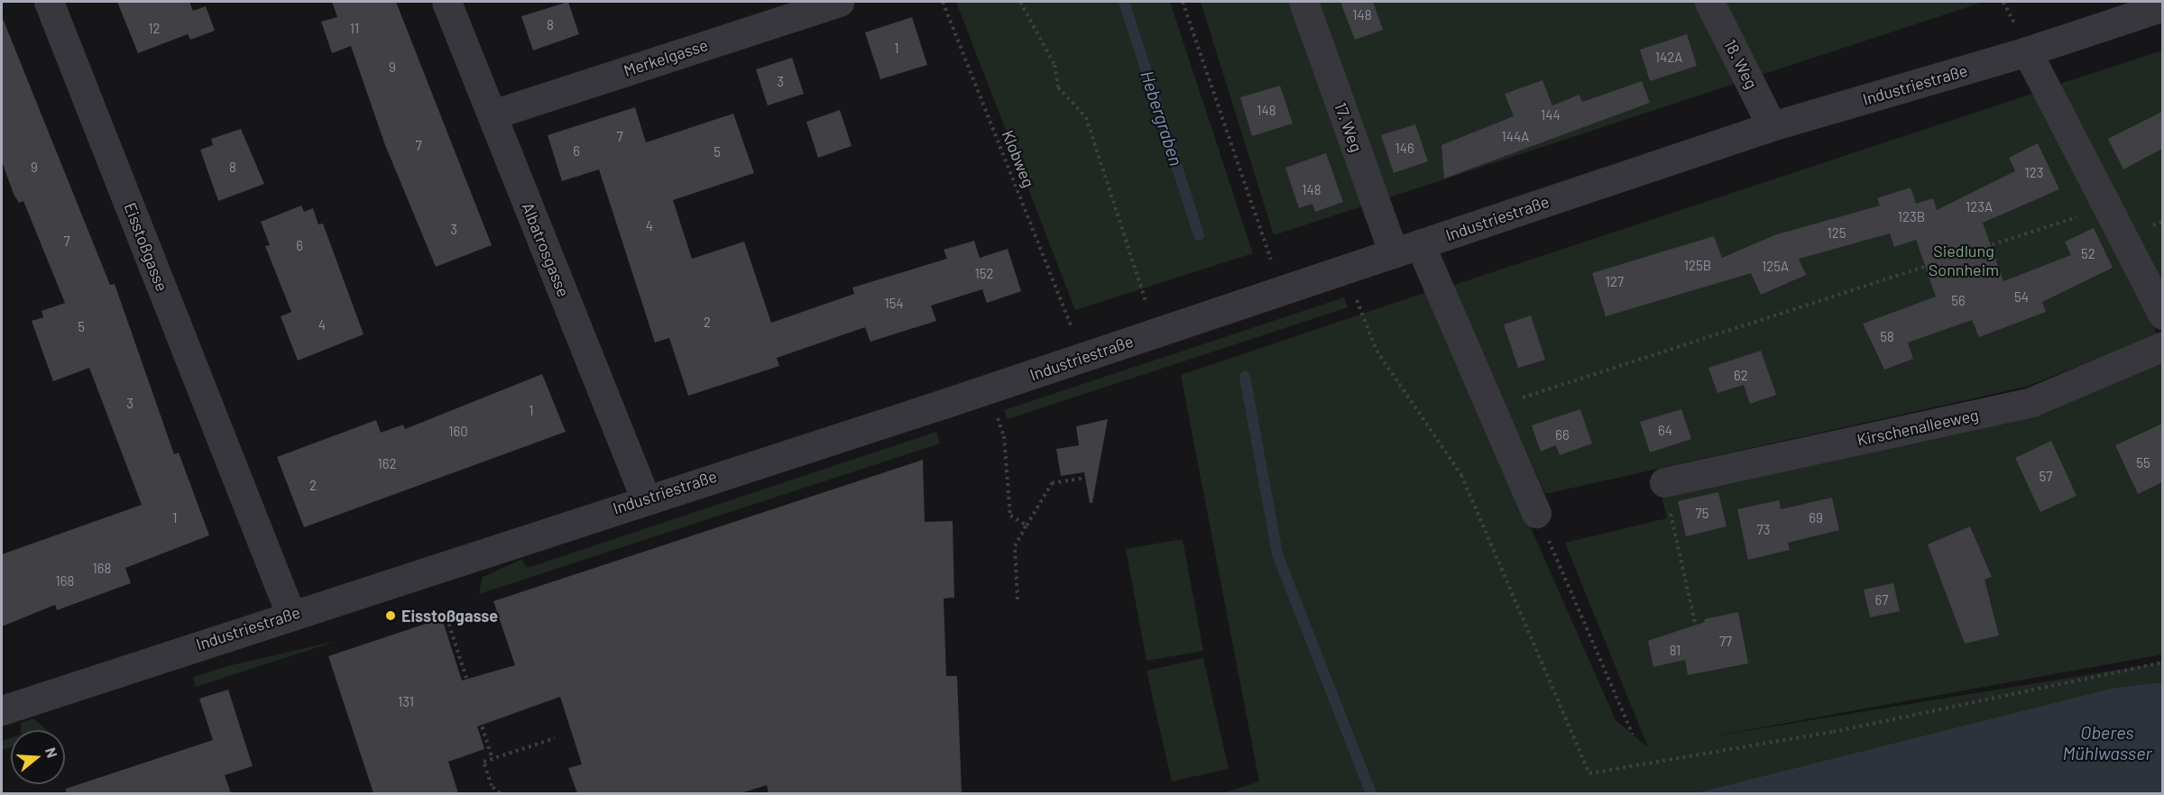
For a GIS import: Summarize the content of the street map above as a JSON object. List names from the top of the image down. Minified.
{"streets":{"street":["Merkelgasse","18. Weg","Industriestraße","17. Weg","Eisstoßgasse","Albatrosgasse","Kirschenalleeweg"],"path":["Klobweg"]},"crossings":[["Merkelgasse","Albatrosgasse"],["18. Weg","Industriestraße"],["Industriestraße","17. Weg"],["Industriestraße","Eisstoßgasse"],["Industriestraße","Albatrosgasse"]],"water":["Hebergraben","Oberes Mühlwasser"],"parks":["Siedlung Sonnheim"],"places":["Eisstoßgasse"],"house_numbers":["148","8","12","11","1","142A","9","3","148","144","7","144A","7","146","6","5","9","8","123","148","123A","123B","4","3","125","7","6","52","125B","125A","152","127","54","56","154","2","4","5","58","62","3","1","64","160","66","55","162","57","2","75","1","69","73","168","168","67","77","81","131"],"north":"right"}
